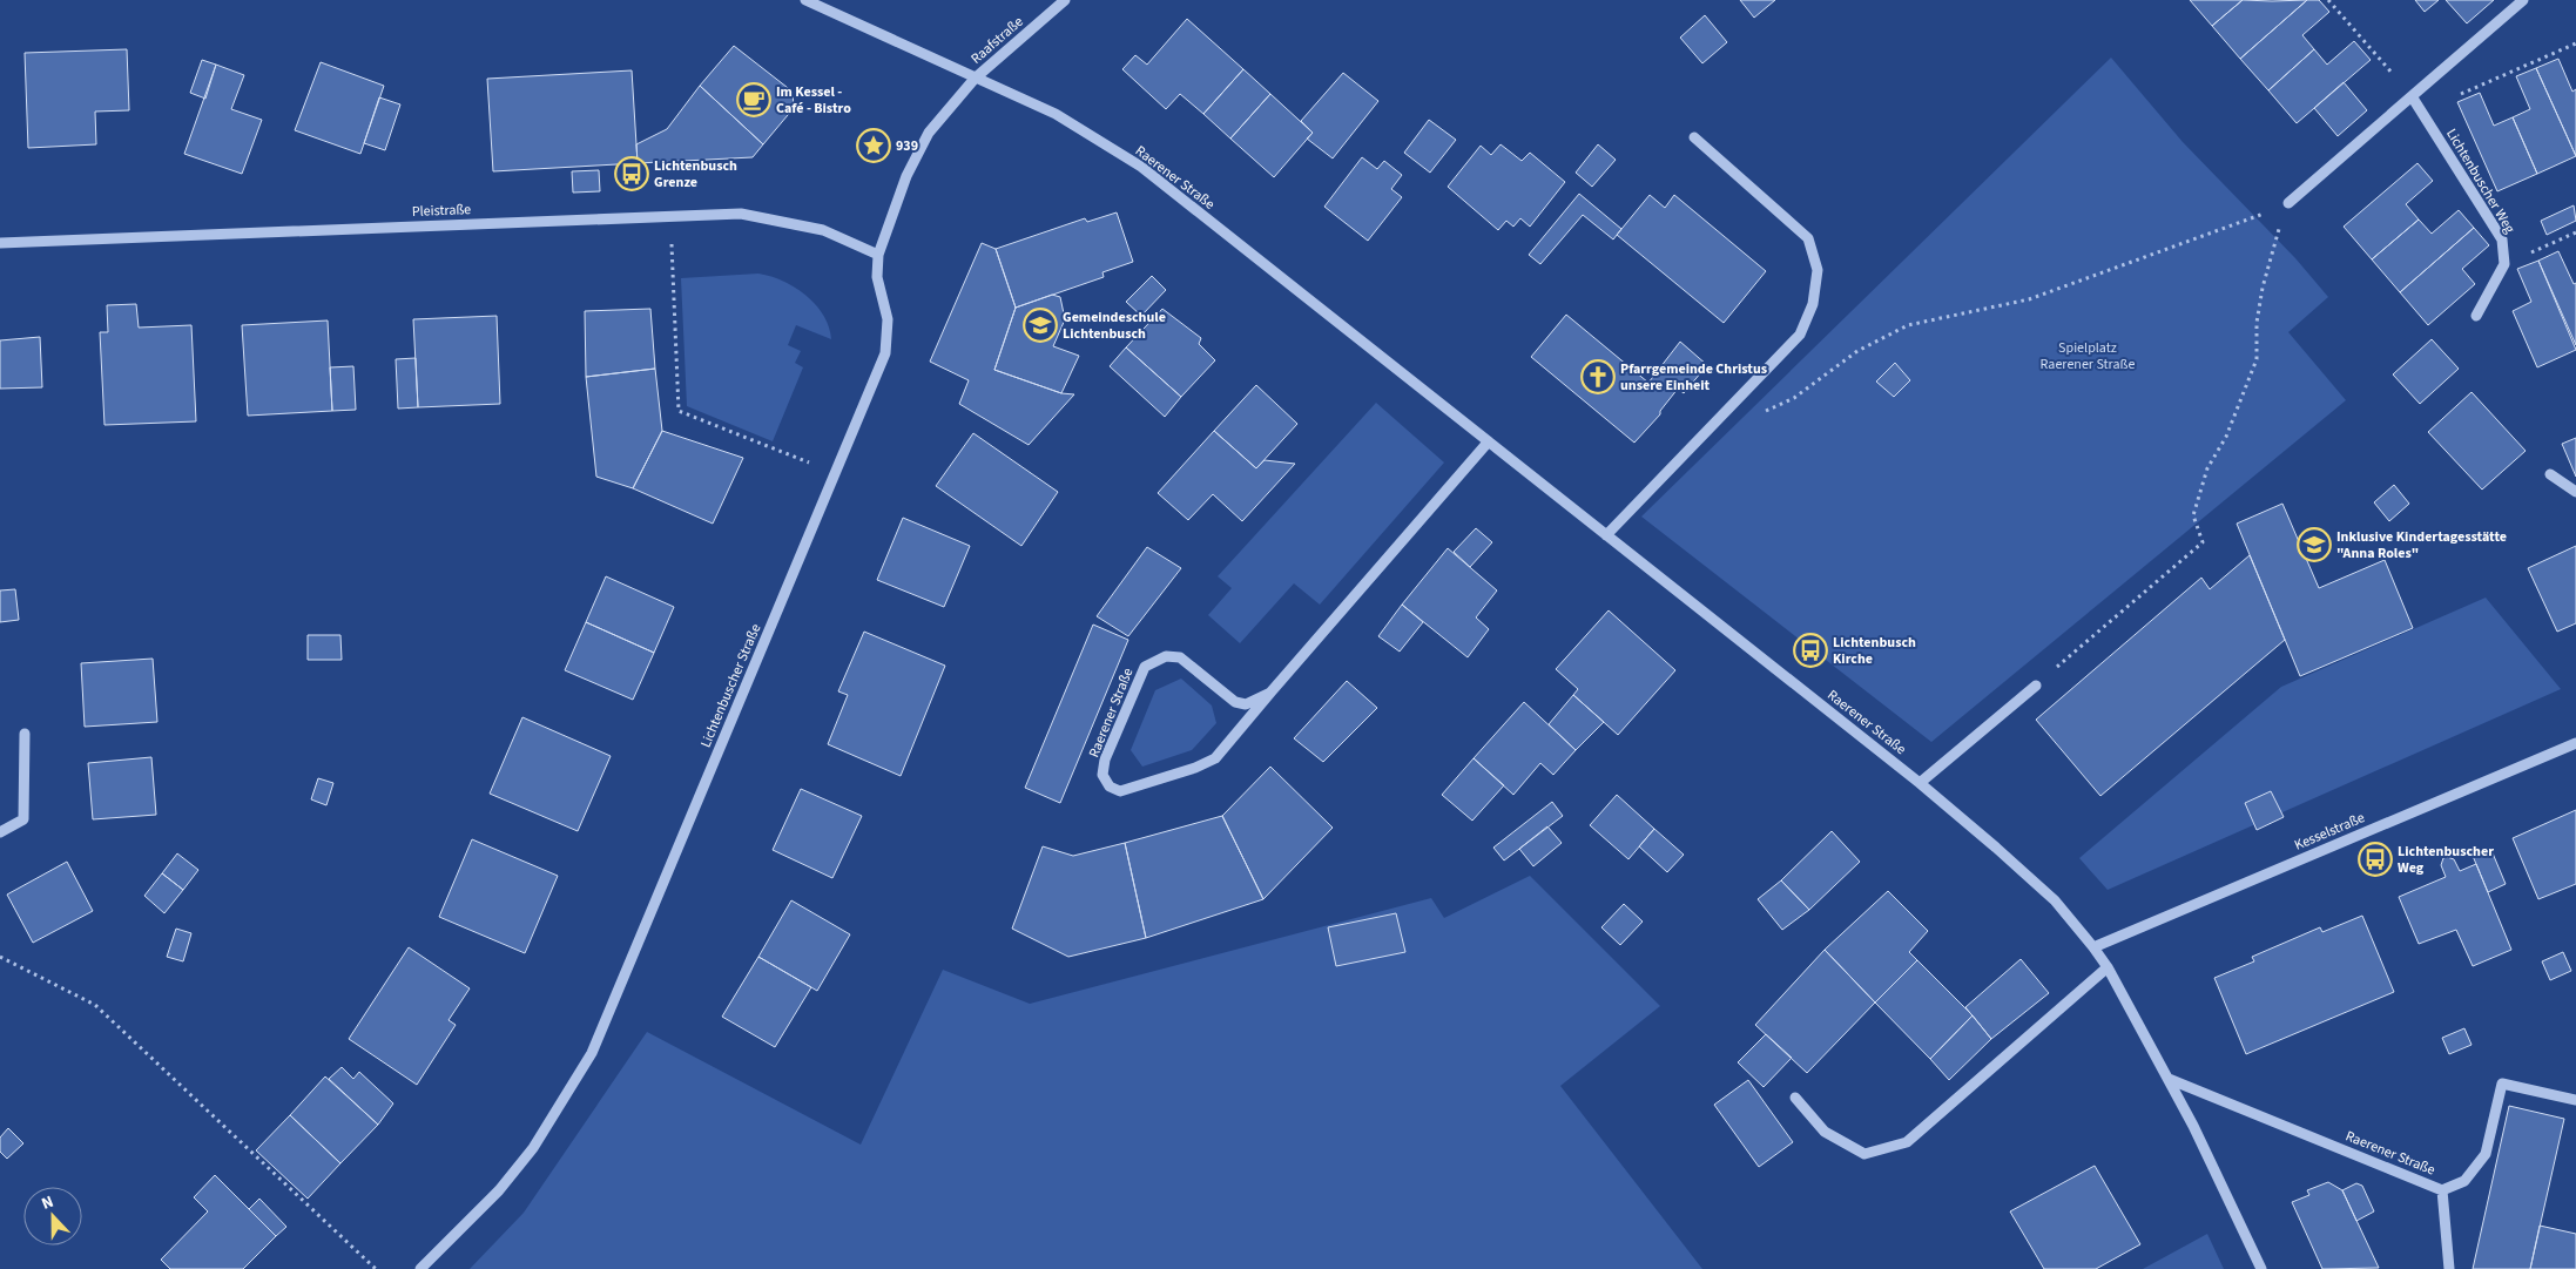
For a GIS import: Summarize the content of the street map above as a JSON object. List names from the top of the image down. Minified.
{"streets":{"street":["Raafstraße","Raerener Straße","Lichtenbuscher Weg","Pleistraße","Lichtenbuscher Straße","Kesselstraße"]},"crossings":[["Raafstraße","Raerener Straße"],["Raafstraße","Lichtenbuscher Straße"],["Raerener Straße","Lichtenbuscher Straße"],["Raerener Straße","Kesselstraße"],["Pleistraße","Lichtenbuscher Straße"]],"parks":["Spielplatz Raerener Straße"],"places":{"cafe":["Im Kessel - Café - Bistro"],"place":["939"],"bus stop":["Lichtenbusch Grenze","Lichtenbusch Kirche","Lichtenbuscher Weg"],"school or university":["Gemeindeschule Lichtenbusch","Inklusive Kindertagesstätte \"Anna Roles\""],"church":["Pfarrgemeinde Christus unsere Einheit"]},"north":"top"}
